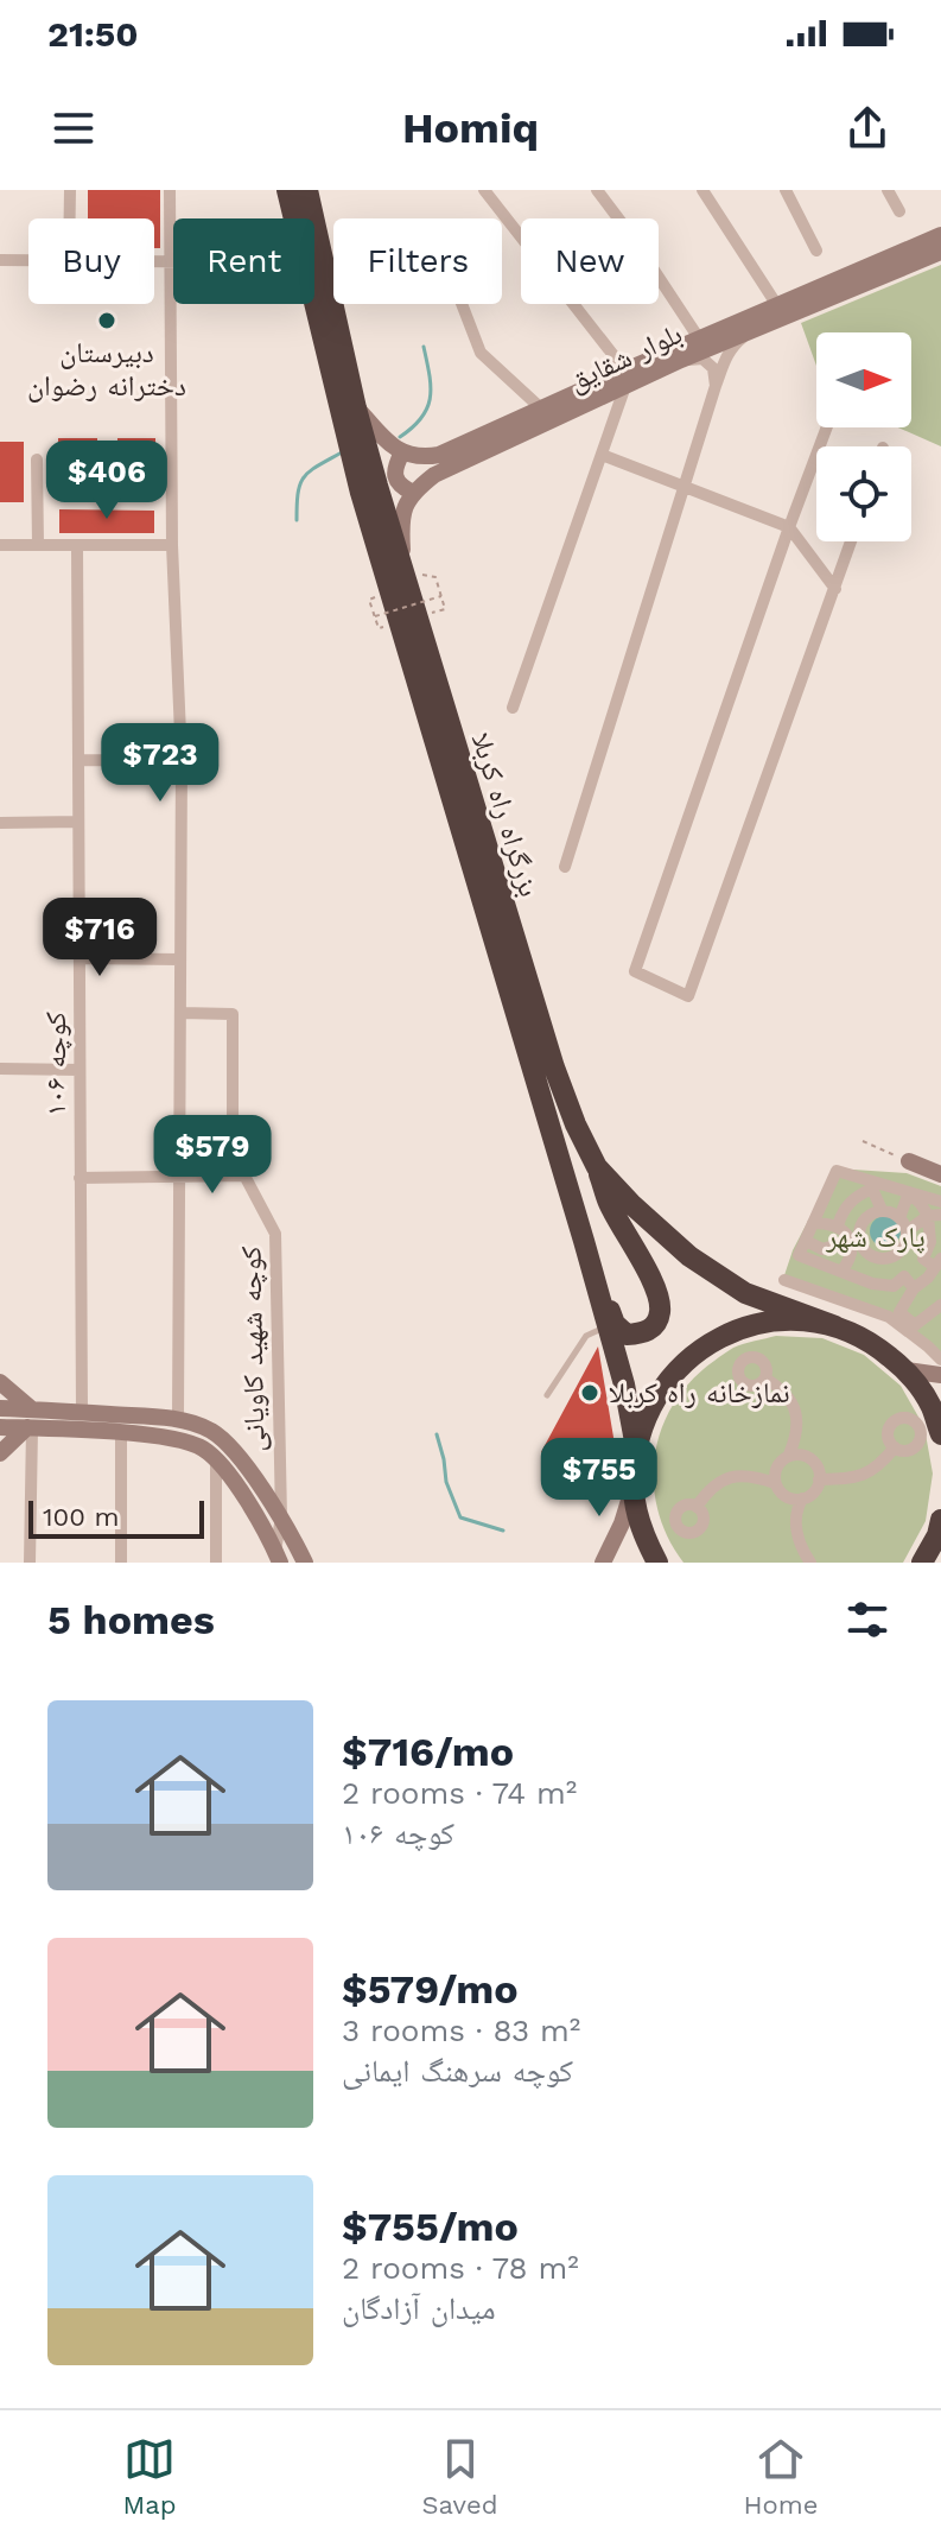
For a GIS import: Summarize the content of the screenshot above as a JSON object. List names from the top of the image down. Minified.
{"streets":{"highway":["بزرگراه راه کربلا"],"main road":["بلوار شقایق"],"street":["کوچه ۱۰۶","کوچه شهید کاویانی"]},"parks":["پارک شهر"],"places":["دبیرستان دخترانه رضوان","نمازخانه راه کربلا"],"scale_bar":"100 m","north":"right","page":{"status":"21:50","header":"Homiq","chip":["Buy","Rent","Filters","New"],"price":["$406","$723","$716","$579","$755"],"scale":"100 m","heading":"5 homes","list":[{"name":"$716/mo","note":"2 rooms · 74 m² · کوچه ۱۰۶"},{"name":"$579/mo","note":"3 rooms · 83 m² · کوچه سرهنگ ایمانی"},{"name":"$755/mo","note":"2 rooms · 78 m² · میدان آزادگان"}],"tabs":["Map","Saved","Home"]}}
